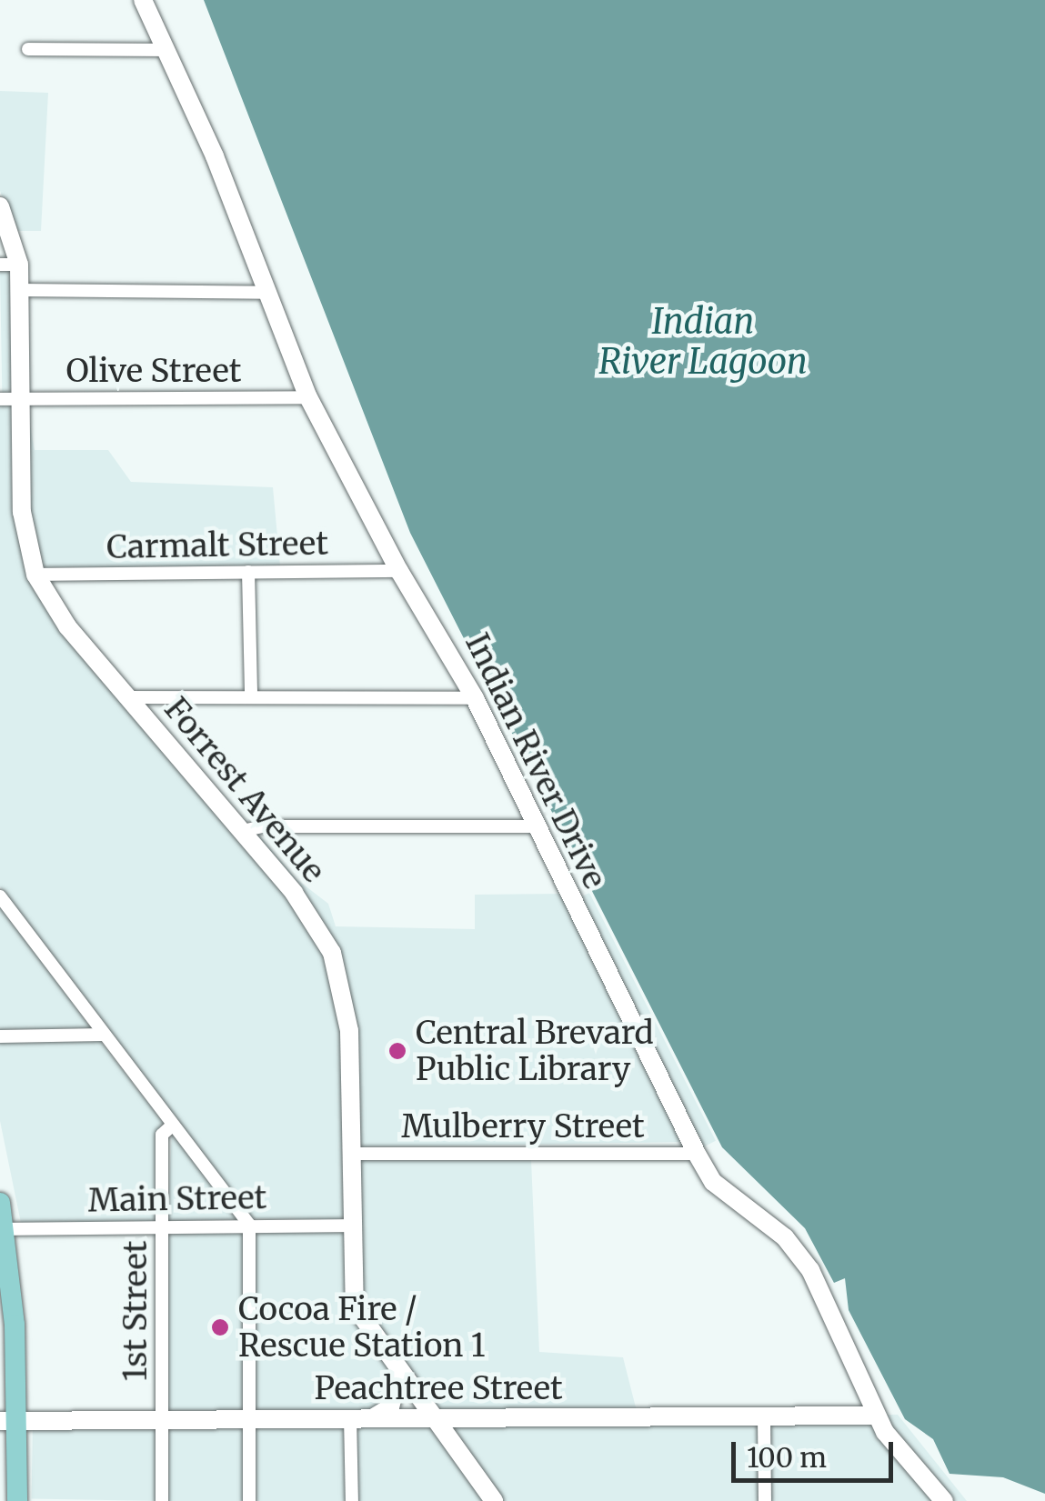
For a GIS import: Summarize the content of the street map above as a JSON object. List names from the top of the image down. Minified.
{"streets":{"street":["Olive Street","Carmalt Street","Indian River Drive","Forrest Avenue","Mulberry Street","Main Street","1st Street","Peachtree Street"]},"crossings":[["Olive Street","Indian River Drive"],["Olive Street","Forrest Avenue"],["Carmalt Street","Indian River Drive"],["Carmalt Street","Forrest Avenue"],["Indian River Drive","Mulberry Street"],["Indian River Drive","Peachtree Street"],["Forrest Avenue","Mulberry Street"],["Forrest Avenue","Main Street"],["Forrest Avenue","Peachtree Street"],["Main Street","1st Street"],["1st Street","Peachtree Street"]],"water":["Indian River Lagoon"],"places":["Central Brevard Public Library","Cocoa Fire / Rescue Station 1"],"scale_bar":"100 m"}
